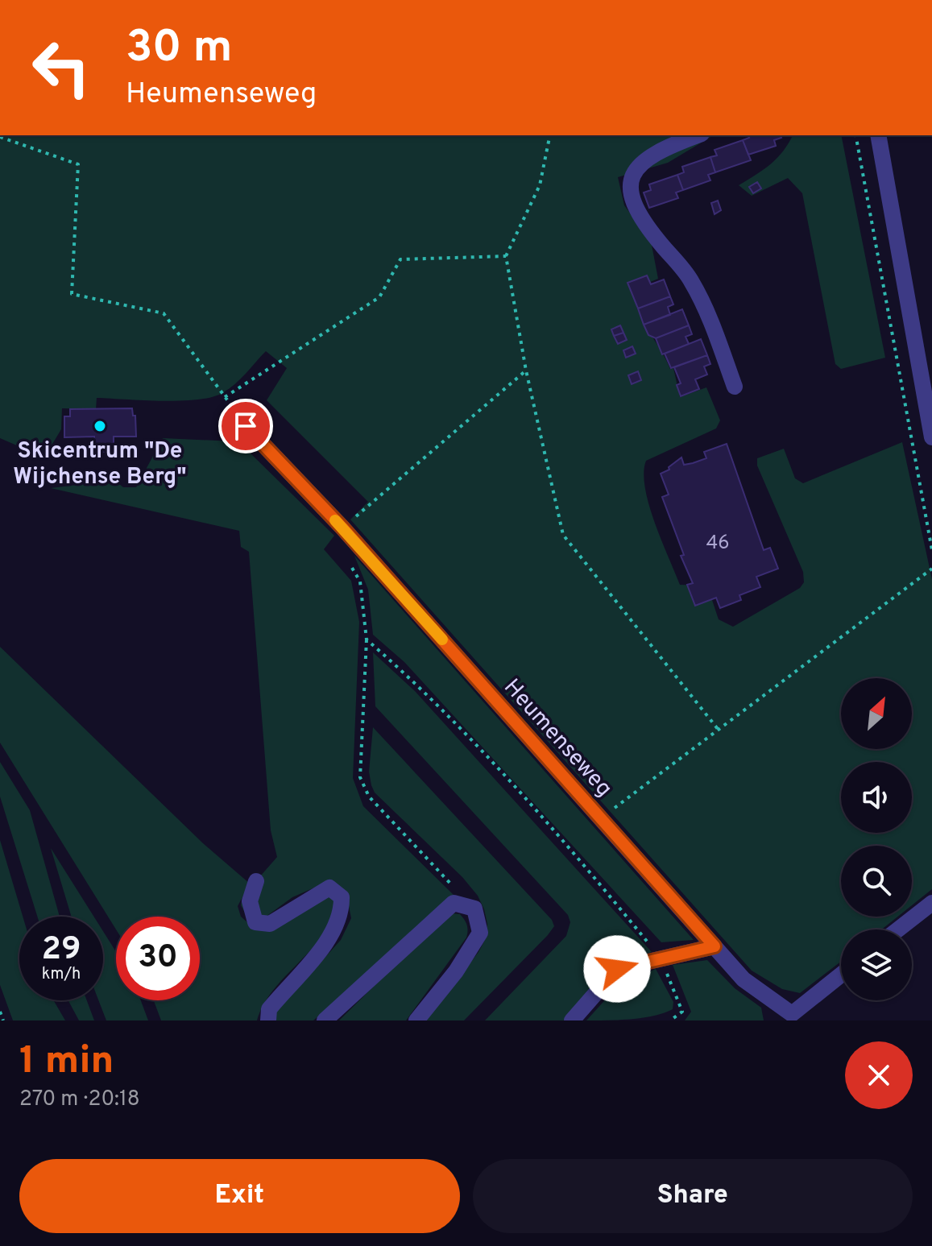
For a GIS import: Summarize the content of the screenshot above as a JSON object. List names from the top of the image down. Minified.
{"streets":{"street":["Heumenseweg"]},"places":["Skicentrum \"De Wijchense Berg\""],"house_numbers":["46"],"north":"top right","page":{"turn":["30 m","Heumenseweg"],"speed":"29 km/h","limit":"30","heading":["1 min","270 m · 20:18"],"buttons":["Exit","Share"]}}
